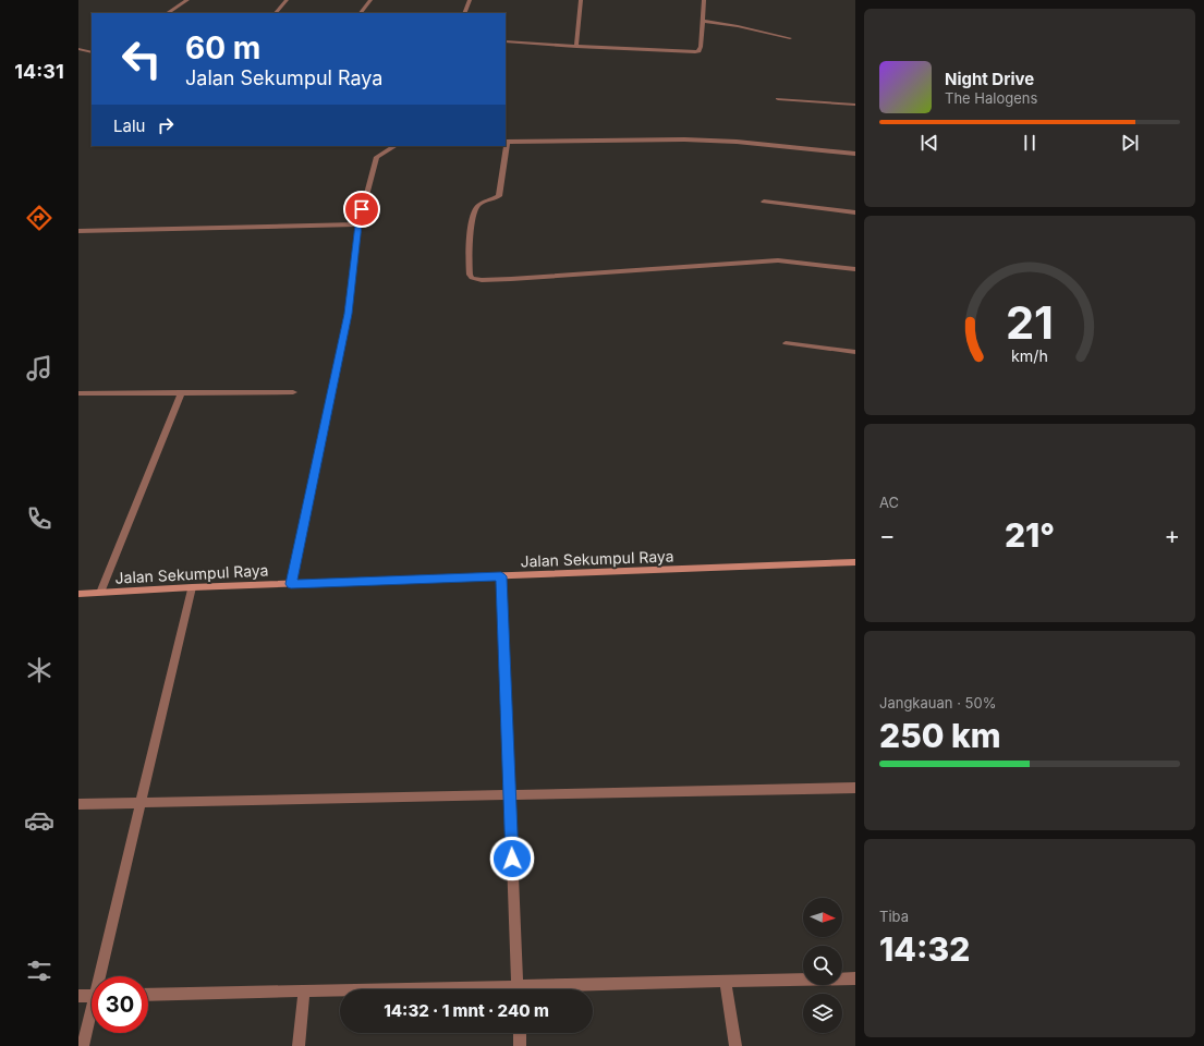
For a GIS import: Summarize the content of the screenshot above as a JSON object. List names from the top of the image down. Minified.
{"streets":{"main road":["Jalan Sekumpul Raya"]},"north":"right","page":{"tabs":"14:31","turn":["60 m","Jalan Sekumpul Raya"],"song":["Night Drive","The Halogens"],"then":"Lalu","tile":["AC",["Jangkauan · 50%","250 km"],["Tiba","14:32"]],"heat":["−","21°","+"],"limit":"30","trip":"14:32 · 1 mnt · 240 m","gauge":["21","km/h"]}}
